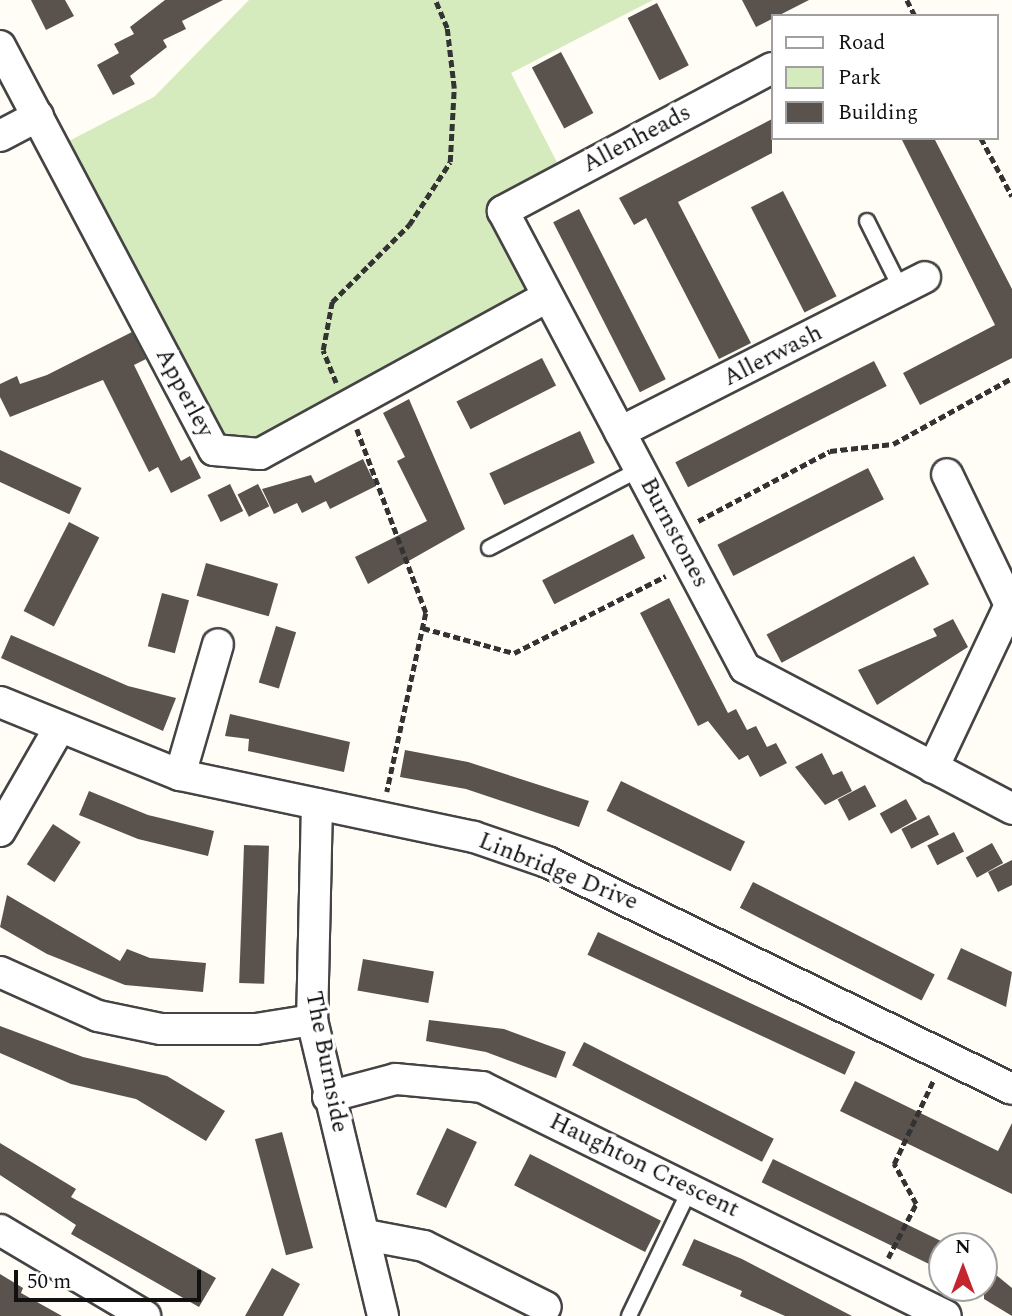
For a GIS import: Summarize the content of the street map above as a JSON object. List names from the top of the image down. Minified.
{"streets":{"street":["Allenheads","Allerwash","Apperley","Burnstones","Linbridge Drive","The Burnside","Haughton Crescent"]},"crossings":[["Allenheads","Burnstones"],["Allerwash","Burnstones"],["Apperley","Burnstones"],["Linbridge Drive","The Burnside"],["The Burnside","Haughton Crescent"]],"legend":["Road","Park","Building"],"scale_bar":"50 m","north":"top"}
